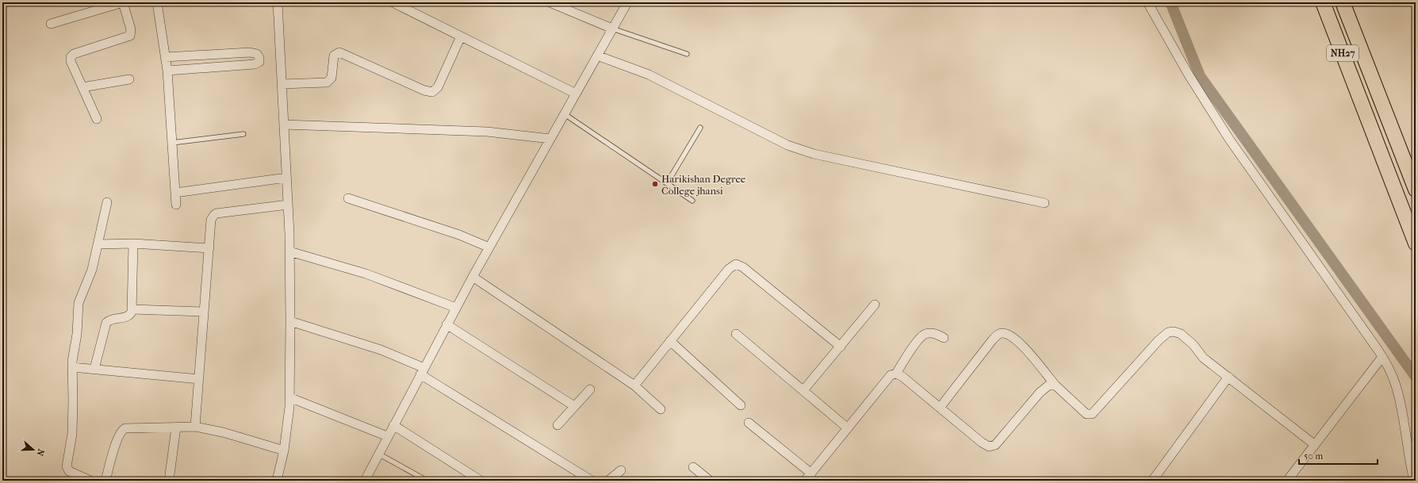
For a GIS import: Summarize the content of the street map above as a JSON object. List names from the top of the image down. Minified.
{"streets":{"highway":["NH27"]},"places":["Harikishan Degree College jhansi"],"scale_bar":"50 m","north":"right"}
